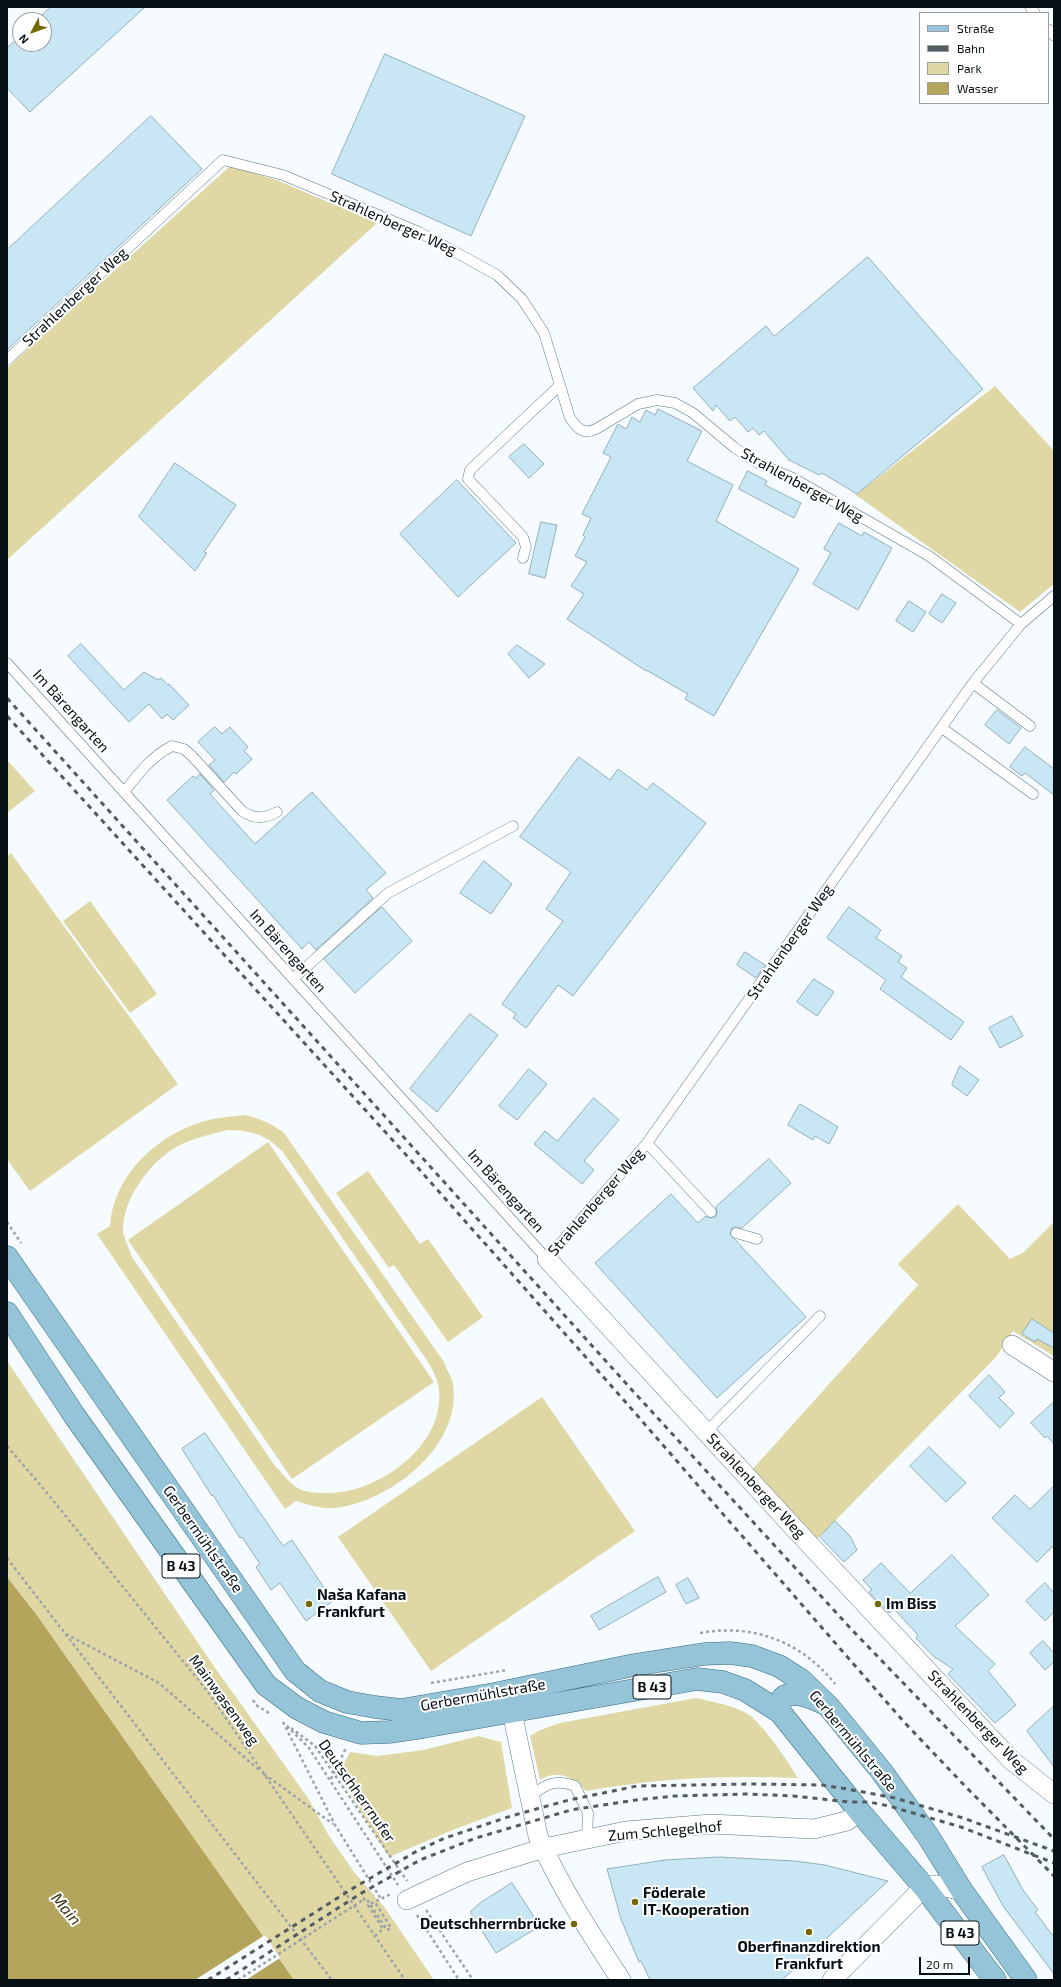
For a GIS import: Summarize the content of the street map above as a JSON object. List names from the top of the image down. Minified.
{"streets":{"main road":["Gerbermühlstraße","B 43"],"street":["Strahlenberger Weg","Zum Schlegelhof"],"lane":["Im Bärengarten"],"path":["Mainwasenweg","Deutschherrnufer"]},"crossings":[["Strahlenberger Weg","Im Bärengarten"],["Gerbermühlstraße","Zum Schlegelhof"],["Deutschherrnufer","Zum Schlegelhof"]],"water":["Main"],"places":["Naša Kafana Frankfurt","Im Biss","Föderale IT-Kooperation","Deutschherrnbrücke","Oberfinanzdirektion Frankfurt"],"legend":["Straße","Bahn","Park","Wasser"],"scale_bar":"20 m","north":"bottom left"}
